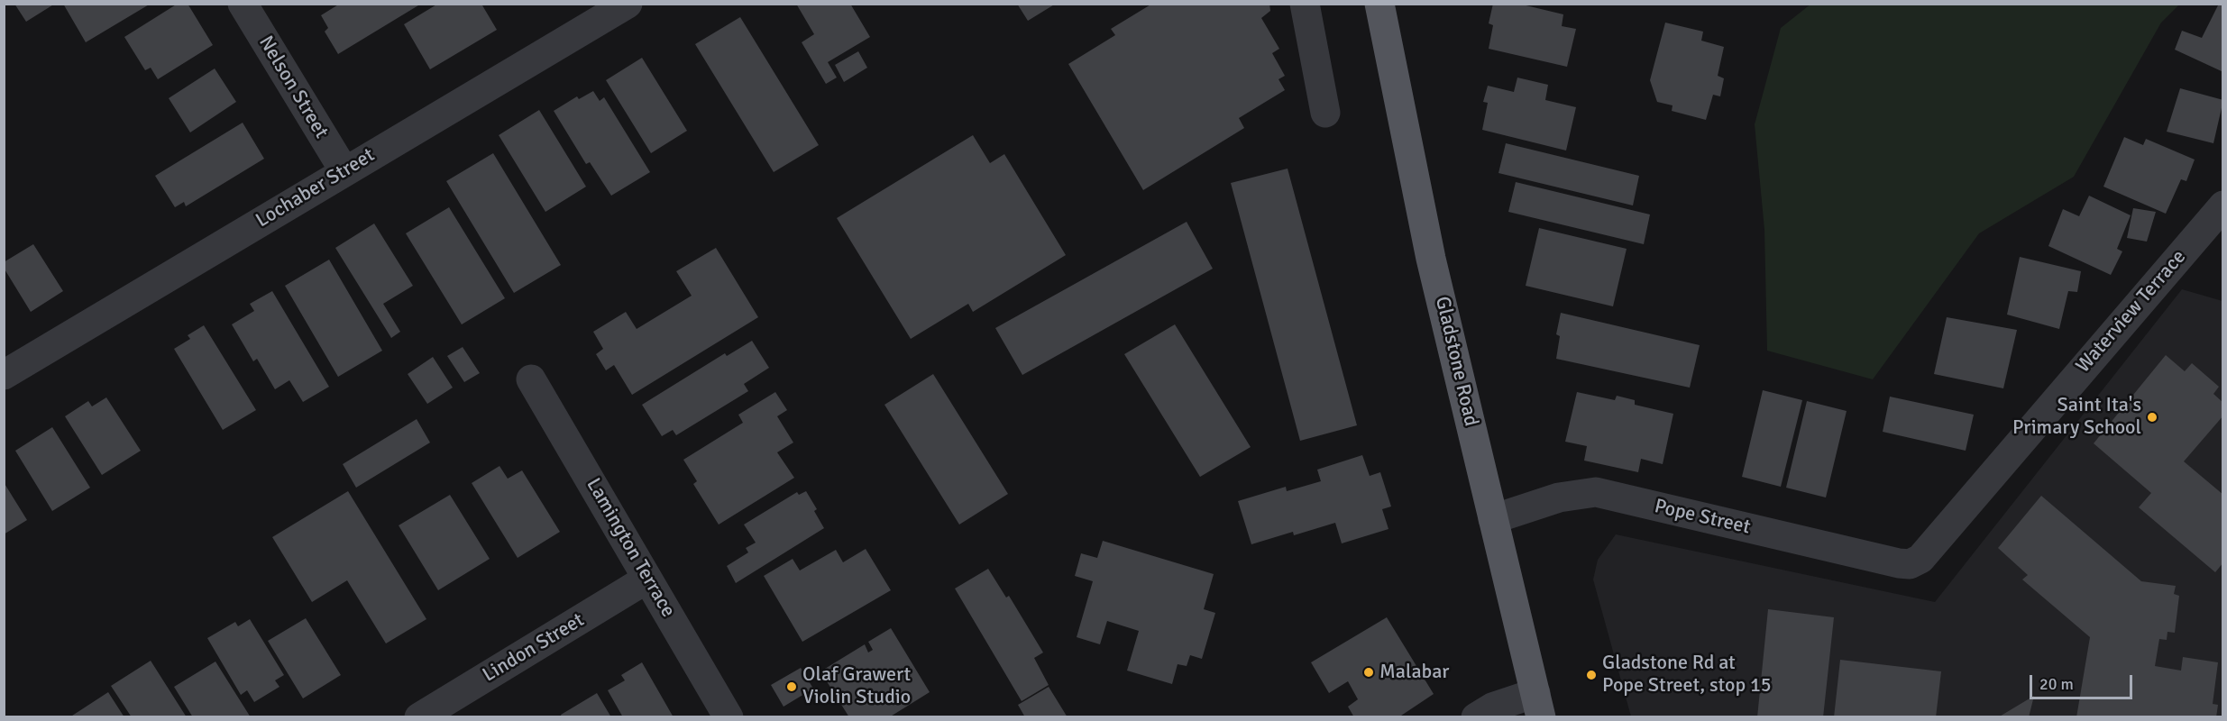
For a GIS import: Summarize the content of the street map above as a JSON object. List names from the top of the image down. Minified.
{"streets":{"main road":["Gladstone Road"],"street":["Nelson Street","Lochaber Street","Waterview Terrace","Pope Street","Lamington Terrace","Lindon Street"]},"crossings":[["Nelson Street","Lochaber Street"],["Waterview Terrace","Pope Street"],["Gladstone Road","Pope Street"],["Lamington Terrace","Lindon Street"]],"places":["Saint Ita's Primary School","Malabar","Gladstone Rd at Pope Street, stop 15","Olaf Grawert Violin Studio"],"scale_bar":"20 m"}
